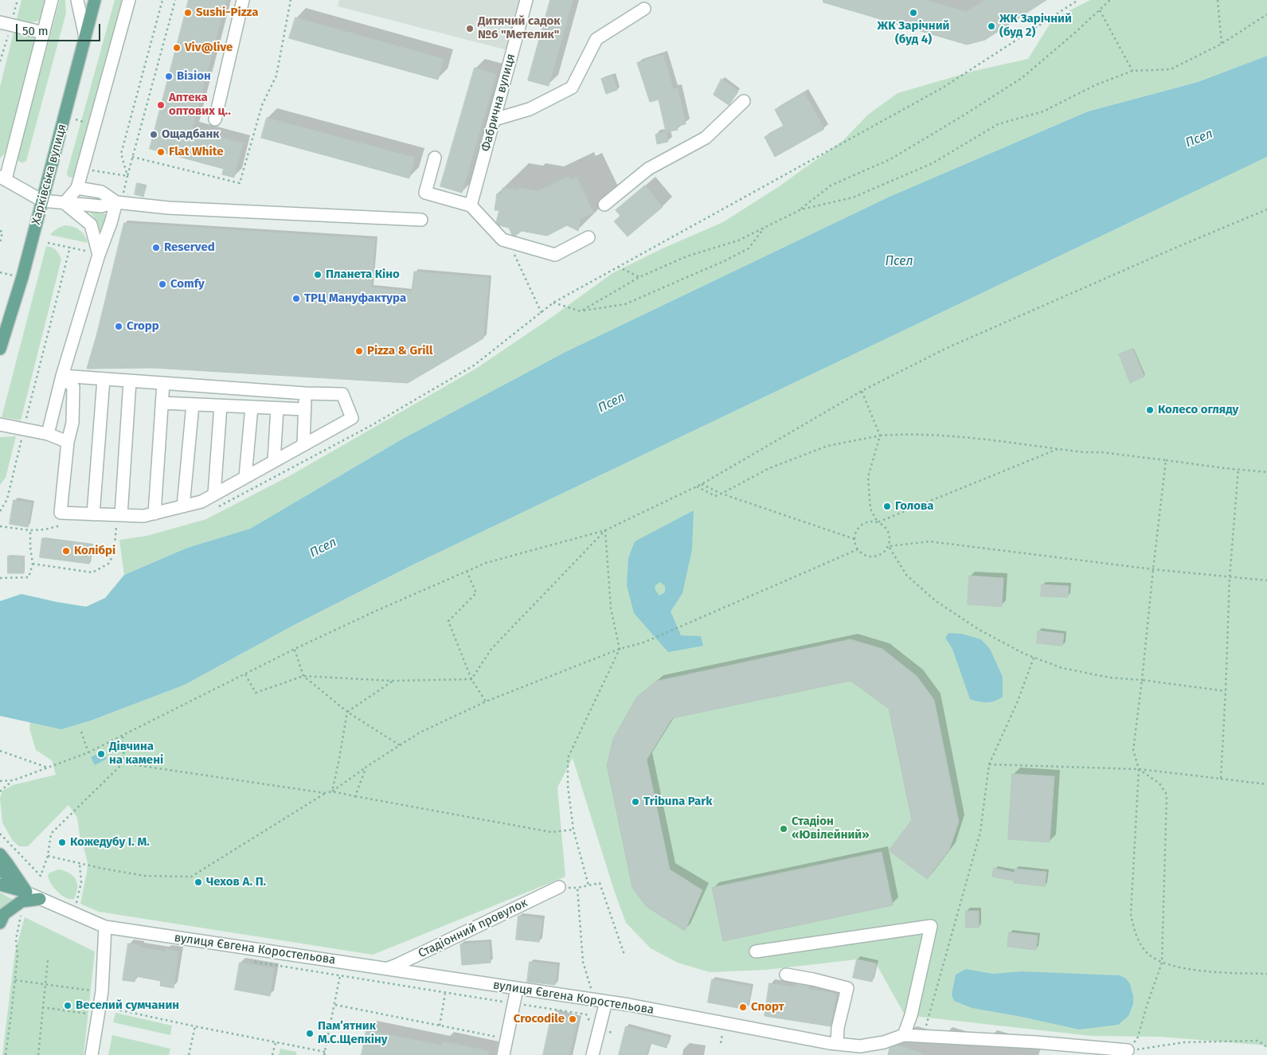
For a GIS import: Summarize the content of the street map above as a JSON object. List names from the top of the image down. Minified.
{"streets":{"main road":["Харківська вулиця"],"street":["Фабрична вулиця","Стадіонний провулок","вулиця Євгена Коростельова"]},"crossings":[["Стадіонний провулок","вулиця Євгена Коростельова"]],"water":["Псел"],"places":["Sushi-Pizza","ЖК Зарічний (буд 4)","ЖК Зарічний (буд 2)","Дитячий садок №6 \"Метелик\"","Viv@live","Візіон","Аптека оптових ц..","Ощадбанк","Flat White","Reserved","Планета Кіно","Comfy","ТРЦ Мануфактура","Cropp","Pizza & Grill","Колесо огляду","Голова","Колібрі","Дівчина на камені","Tribuna Park","Стадіон «Ювілейний»","Кожедубу І. М.","Чехов А. П.","Веселий сумчанин","Спорт","Crocodile","Пам’ятник М.С.Щепкіну"],"scale_bar":"50 m"}
